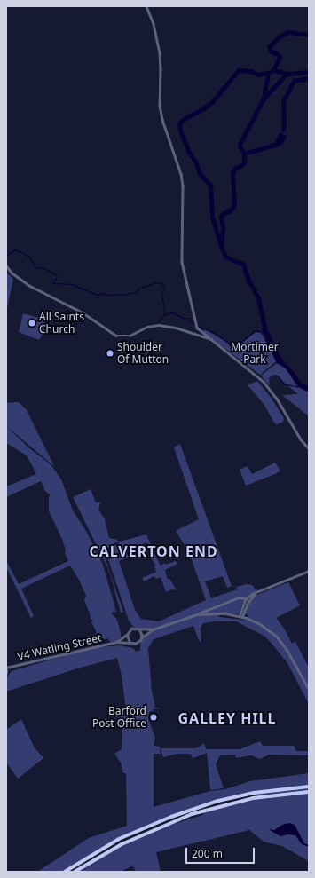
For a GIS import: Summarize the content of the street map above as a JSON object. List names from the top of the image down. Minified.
{"streets":{"street":["V4 Watling Street"]},"districts":["CALVERTON END","GALLEY HILL"],"parks":["Mortimer Park"],"places":["All Saints Church","Shoulder Of Mutton","Barford Post Office"],"scale_bar":"200 m"}
